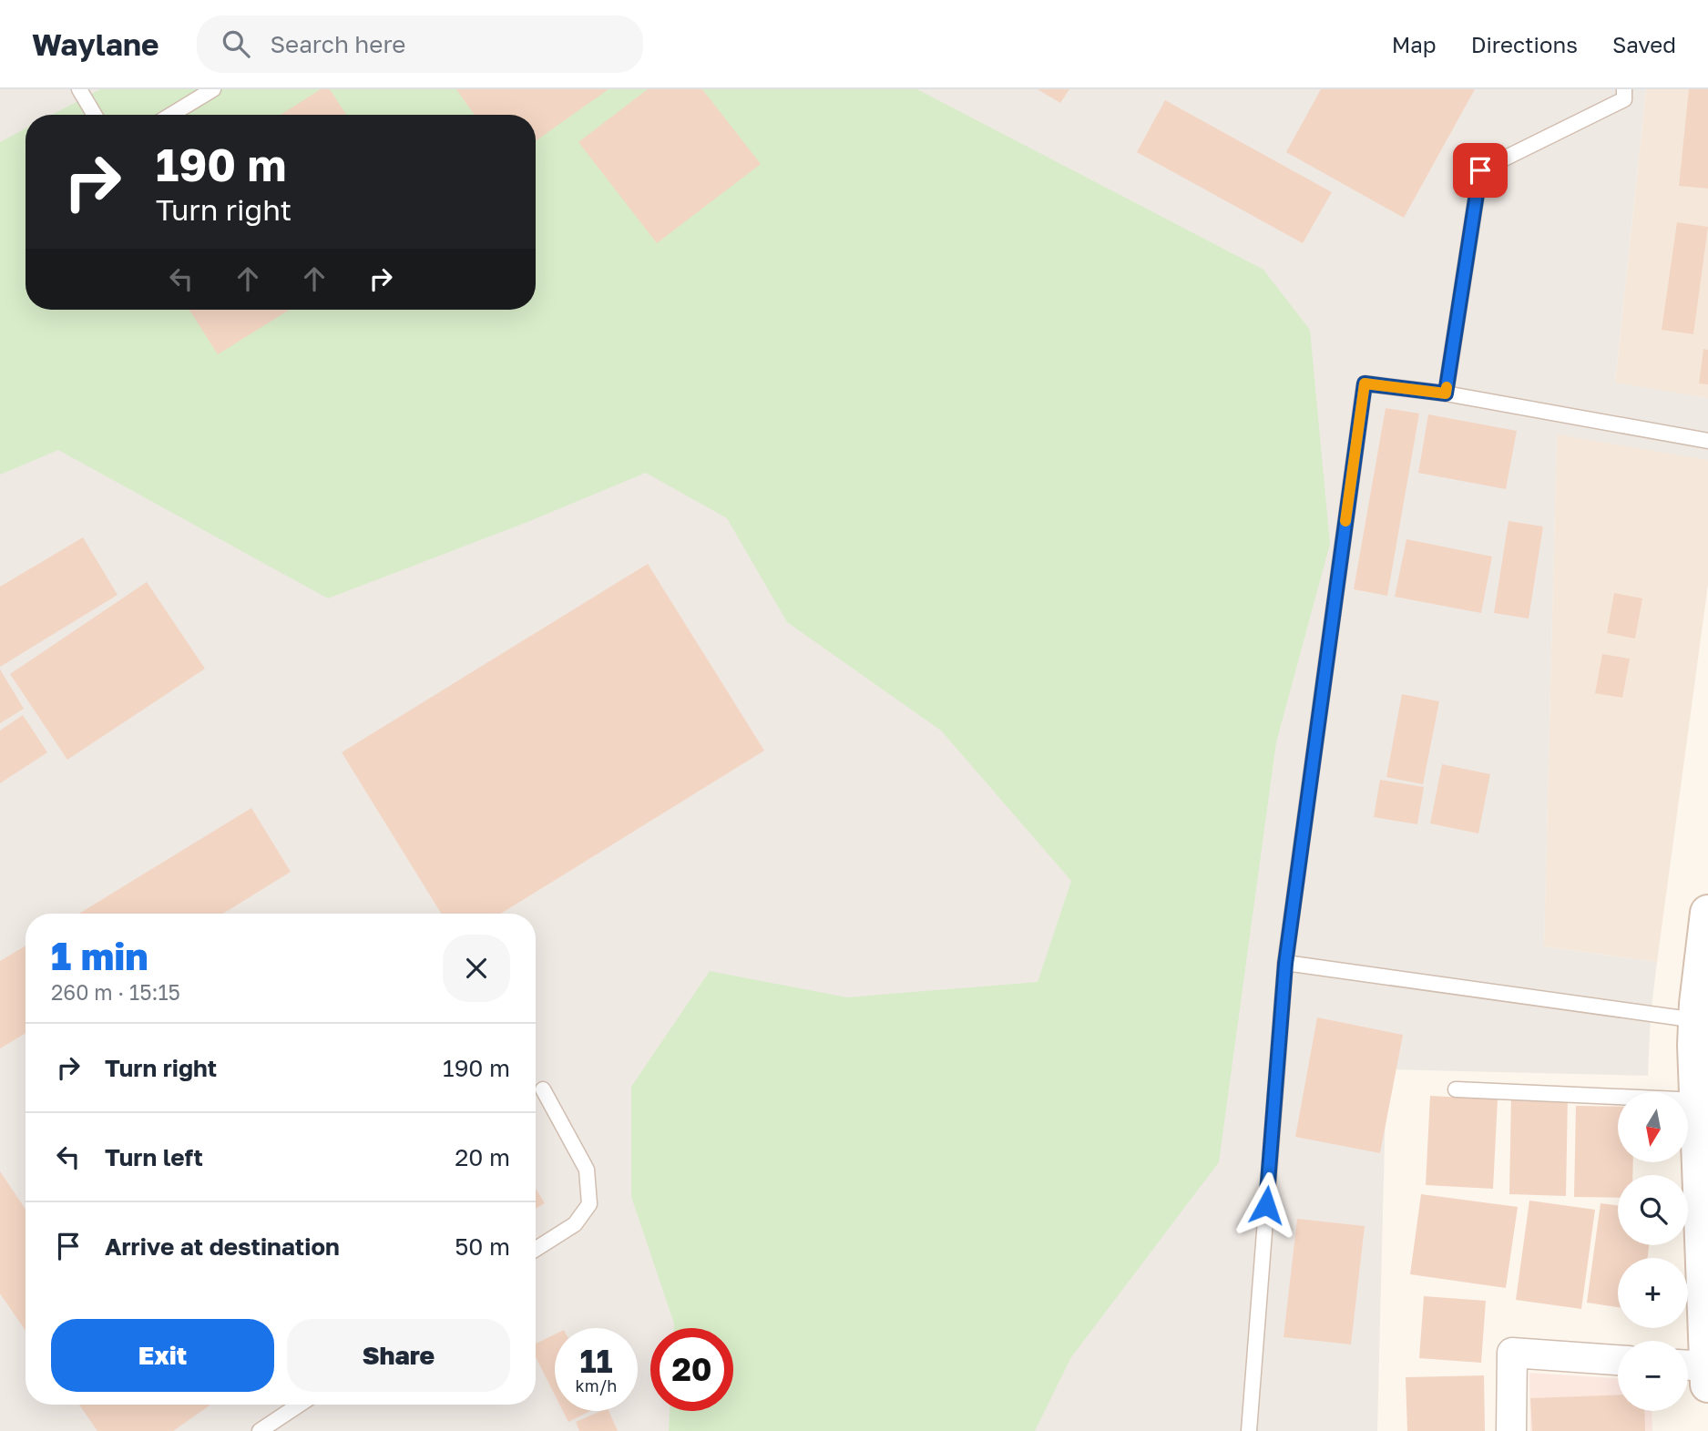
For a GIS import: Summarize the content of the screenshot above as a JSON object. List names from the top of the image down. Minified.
{"north":"bottom","page":{"header":"Waylane","search":"Search here","nav":["Map","Directions","Saved"],"turn":["190 m","Turn right"],"heading":["1 min","260 m · 15:15"],"list":[{"name":"Turn right","value":"190 m"},{"name":"Turn left","value":"20 m"},{"name":"Arrive at destination","value":"50 m"}],"map_buttons":["+","−"],"buttons":["Exit","Share"],"speed":"11 km/h","limit":"20"}}
